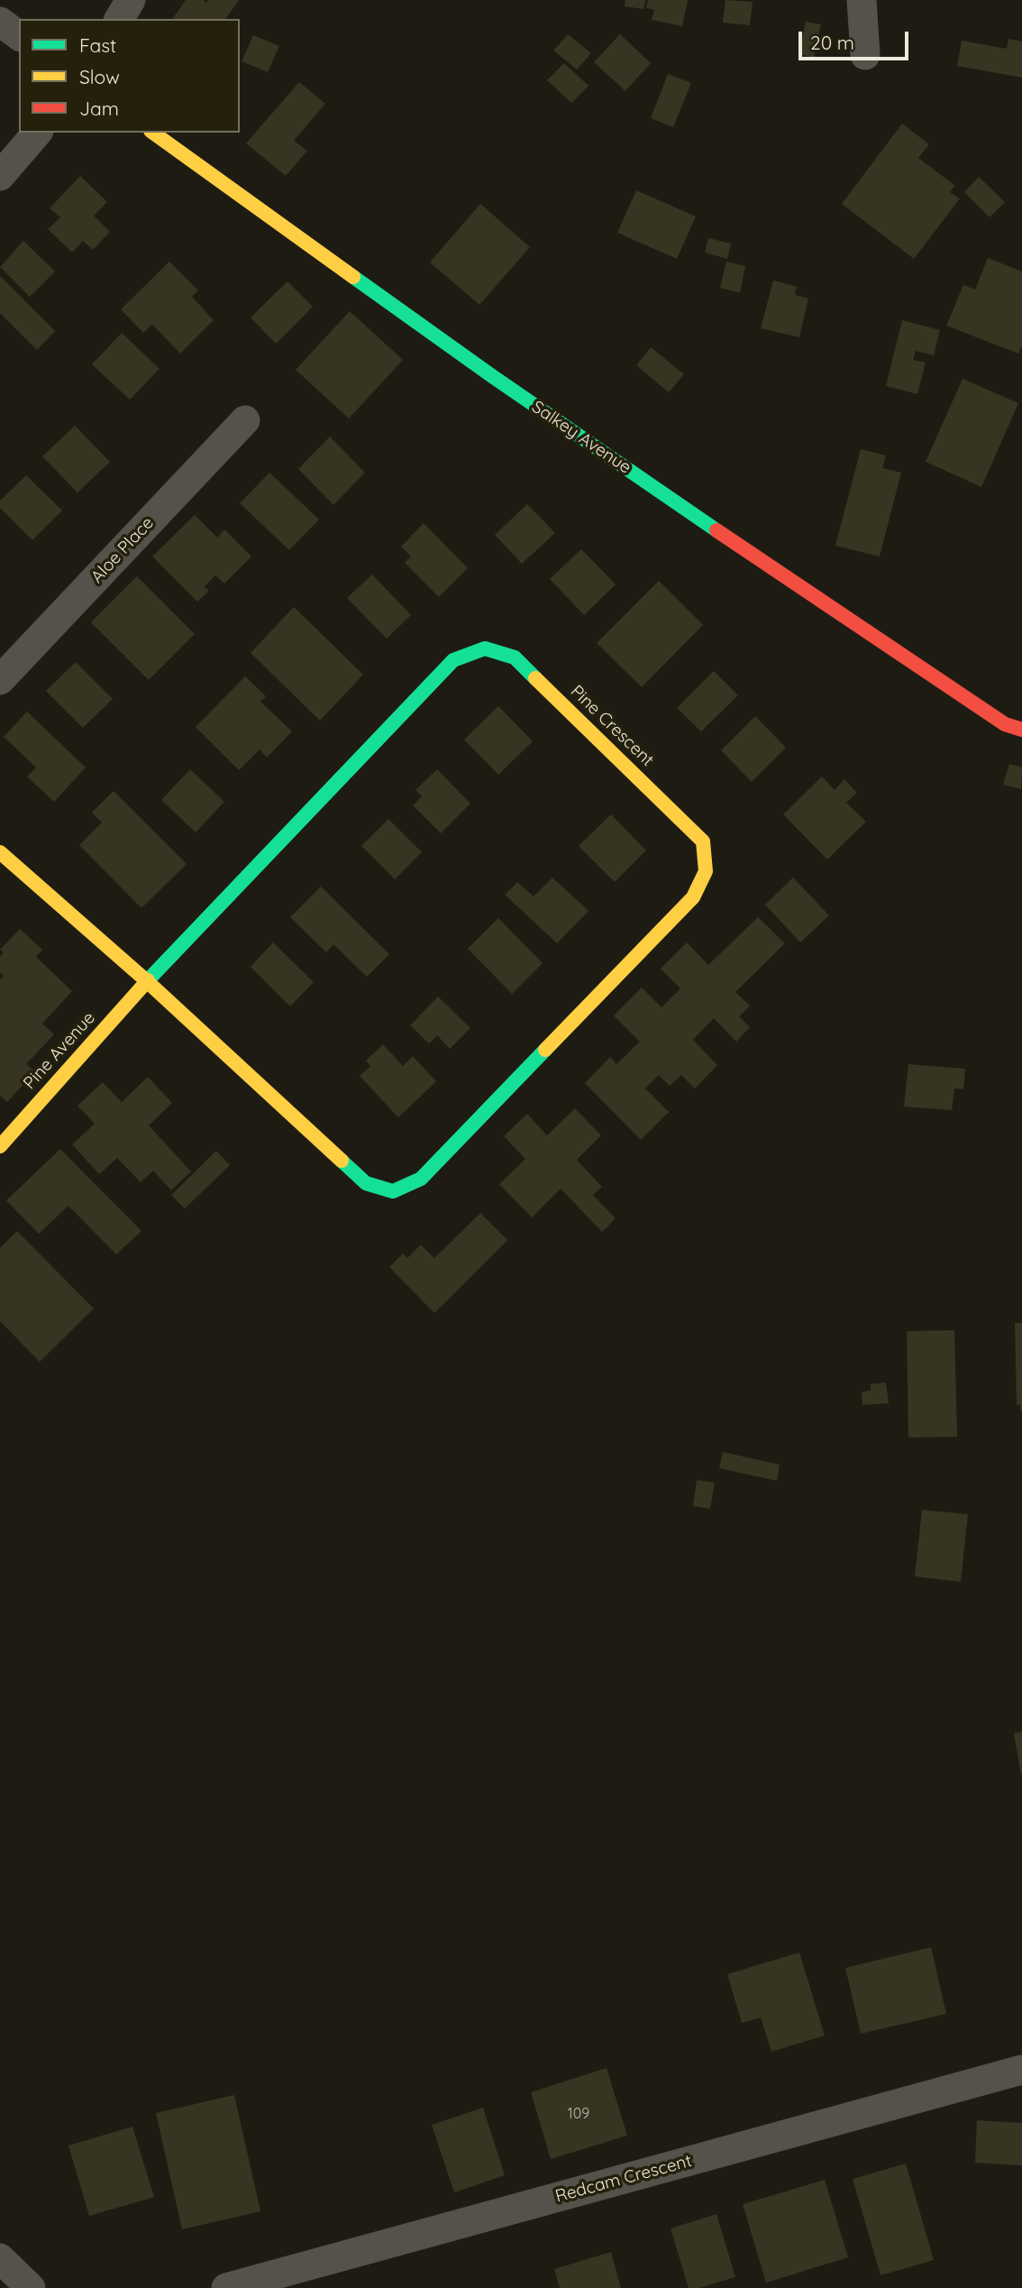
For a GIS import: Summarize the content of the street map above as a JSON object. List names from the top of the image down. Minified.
{"streets":{"street":["Salkey Avenue","Aloe Place","Pine Crescent","Pine Avenue","Redcam Crescent"]},"crossings":[["Pine Crescent","Pine Avenue"]],"house_numbers":["109"],"legend":["Fast","Slow","Jam"],"scale_bar":"20 m"}
